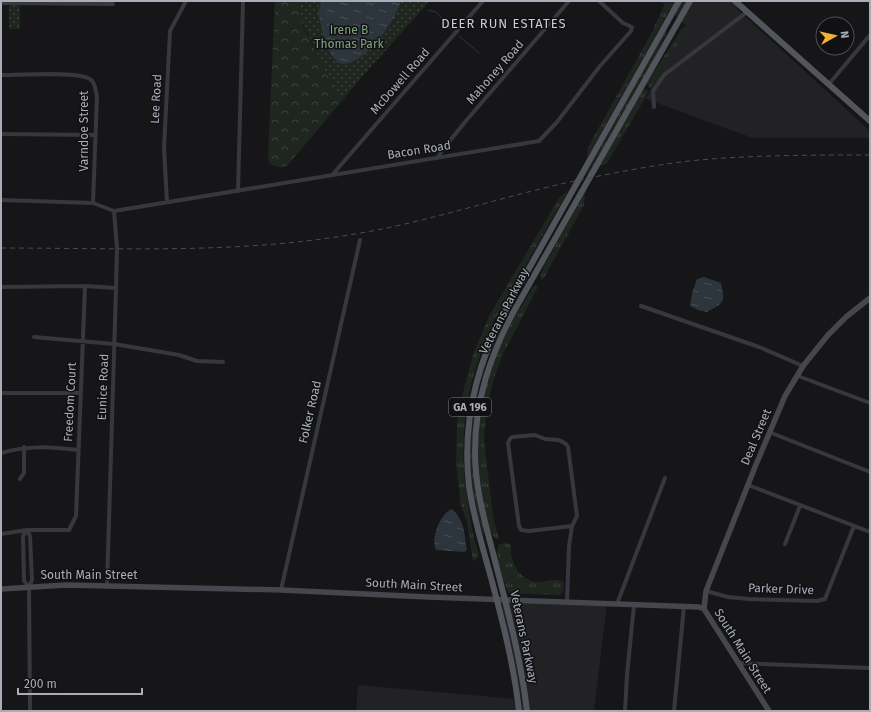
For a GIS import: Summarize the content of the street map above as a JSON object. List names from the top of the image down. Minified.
{"streets":{"main road":["Veterans Parkway","GA 196"],"street":["Mahoney Road","McDowell Road","Lee Road","Varndoe Street","Bacon Road","Eunice Road","Freedom Court","Folker Road","Deal Street","South Main Street","Parker Drive"]},"crossings":[["Mahoney Road","Bacon Road"],["McDowell Road","Bacon Road"],["Lee Road","Bacon Road"],["Bacon Road","Eunice Road"],["Veterans Parkway","South Main Street"],["Eunice Road","South Main Street"],["Folker Road","South Main Street"],["Deal Street","South Main Street"],["Deal Street","Parker Drive"]],"districts":["DEER RUN ESTATES"],"parks":["Irene B Thomas Park"],"scale_bar":"200 m","north":"right"}
